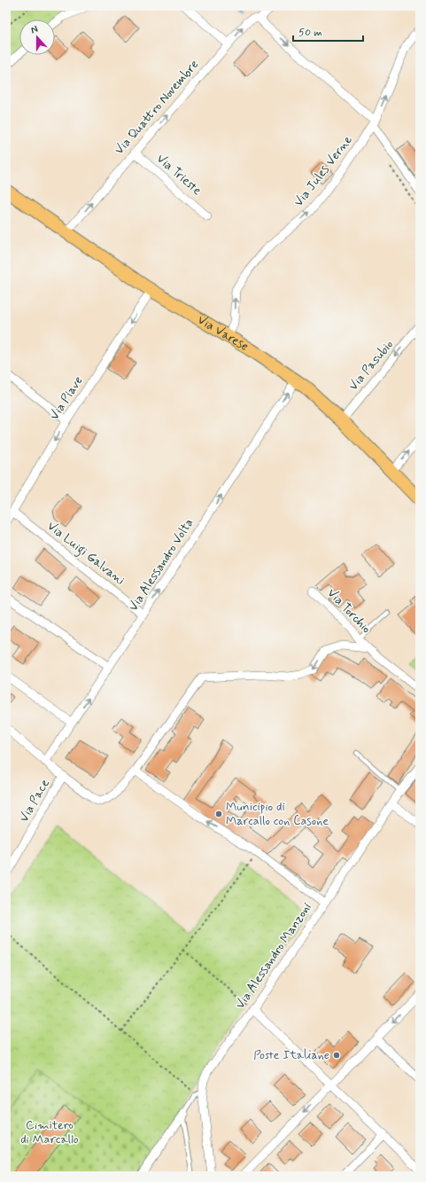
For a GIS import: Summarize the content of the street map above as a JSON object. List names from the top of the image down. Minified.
{"streets":{"main road":["Via Varese"],"street":["Via Quattro Novembre","Via Jules Verne","Via Trieste","Via Pasubio","Via Piave","Via Luigi Galvani","Via Alessandro Volta","Via Torchio","Via Pace","Via Alessandro Manzoni"]},"crossings":[["Via Quattro Novembre","Via Trieste"],["Via Quattro Novembre","Via Varese"],["Via Jules Verne","Via Varese"],["Via Varese","Via Pasubio"],["Via Varese","Via Piave"],["Via Varese","Via Alessandro Volta"],["Via Piave","Via Luigi Galvani"],["Via Luigi Galvani","Via Alessandro Volta"]],"one_way":["Via Quattro Novembre","Via Jules Verne","Via Pasubio","Via Piave","Via Alessandro Volta"],"parks":["Cimitero di Marcallo"],"places":["Municipio di Marcallo con Casone","Poste Italiane"],"scale_bar":"50 m","north":"top"}
